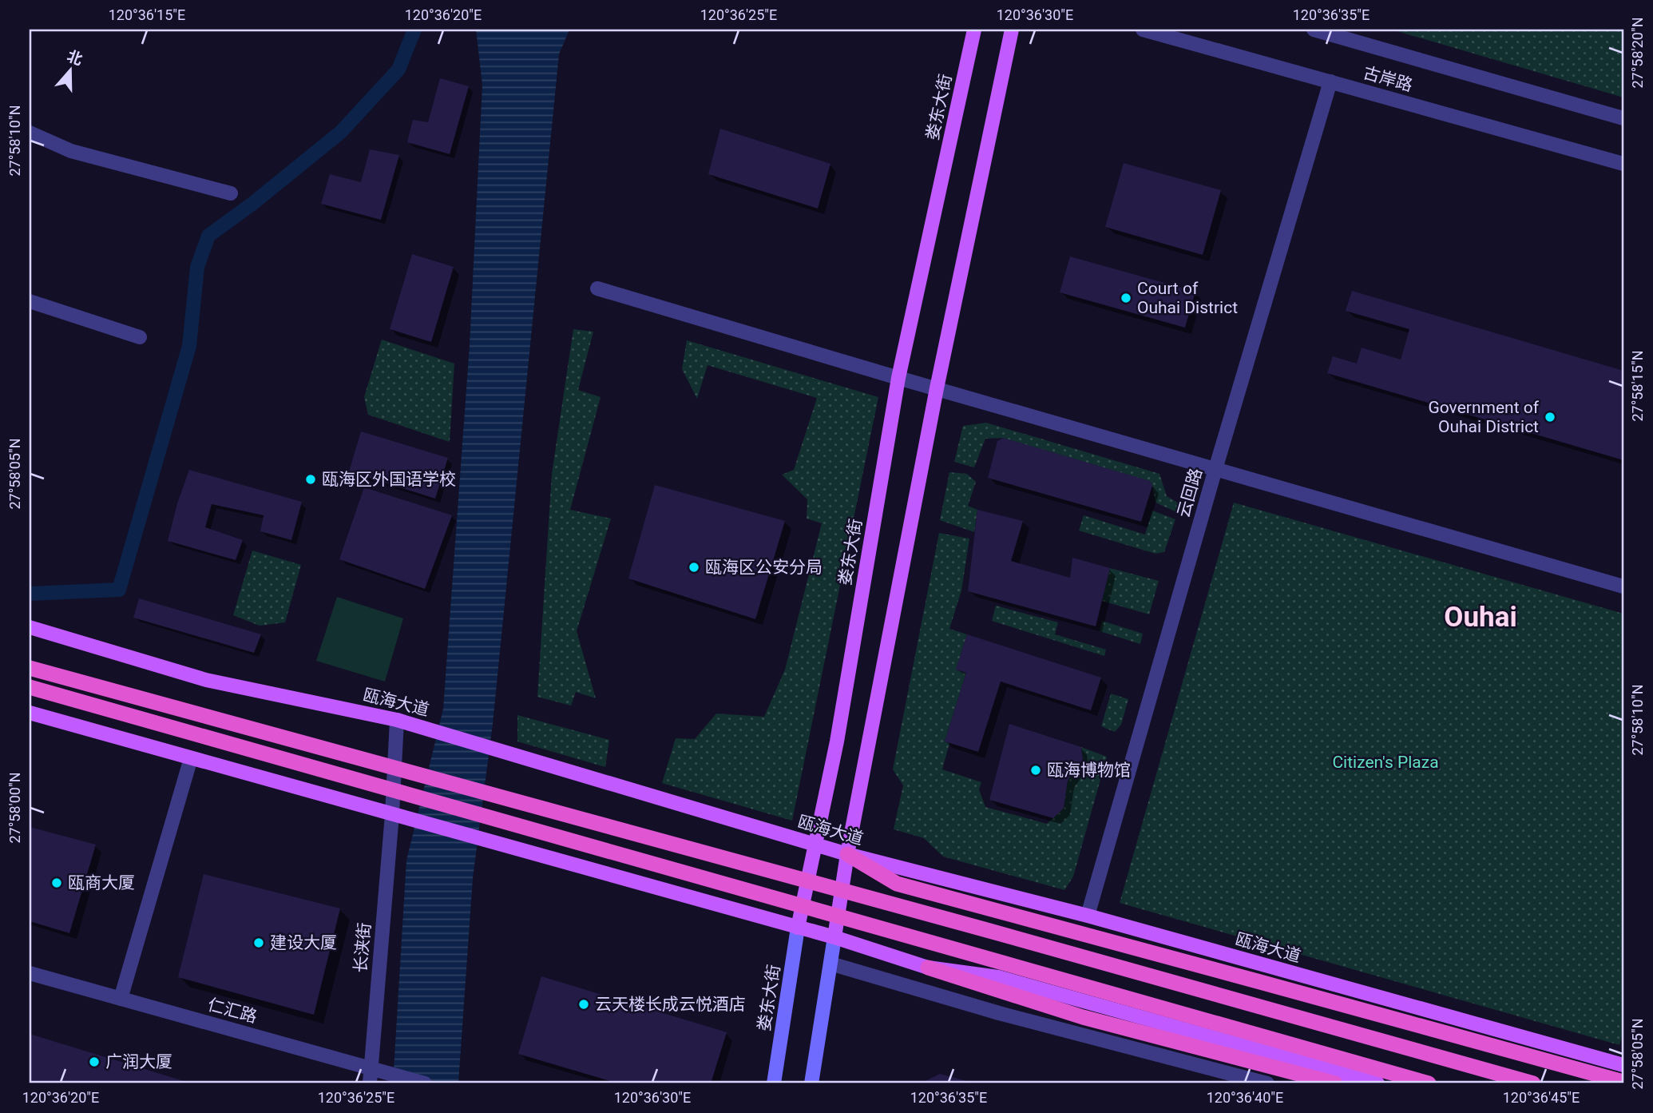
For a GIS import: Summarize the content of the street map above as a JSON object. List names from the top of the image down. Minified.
{"streets":{"main road":["娄东大街","瓯海大道"],"street":["古岸路","云回路","长浃街","仁汇路"]},"crossings":[["古岸路","云回路"],["娄东大街","瓯海大道"],["云回路","瓯海大道"],["瓯海大道","长浃街"],["长浃街","仁汇路"]],"districts":["Ouhai"],"parks":["Citizen's Plaza"],"places":["Court of Ouhai District","Government of Ouhai District","瓯海区外国语学校","瓯海区公安分局","瓯海博物馆","瓯商大厦","建设大厦","云天楼长成云悦酒店","广润大厦"],"north":"top","coordinates":["120°36'15\"E","120°36'20\"E","120°36'25\"E","120°36'30\"E","120°36'35\"E","27°58'20\"N","27°58'10\"N","27°58'15\"N","27°58'05\"N","27°58'00\"N","120°36'40\"E","120°36'45\"E"]}
